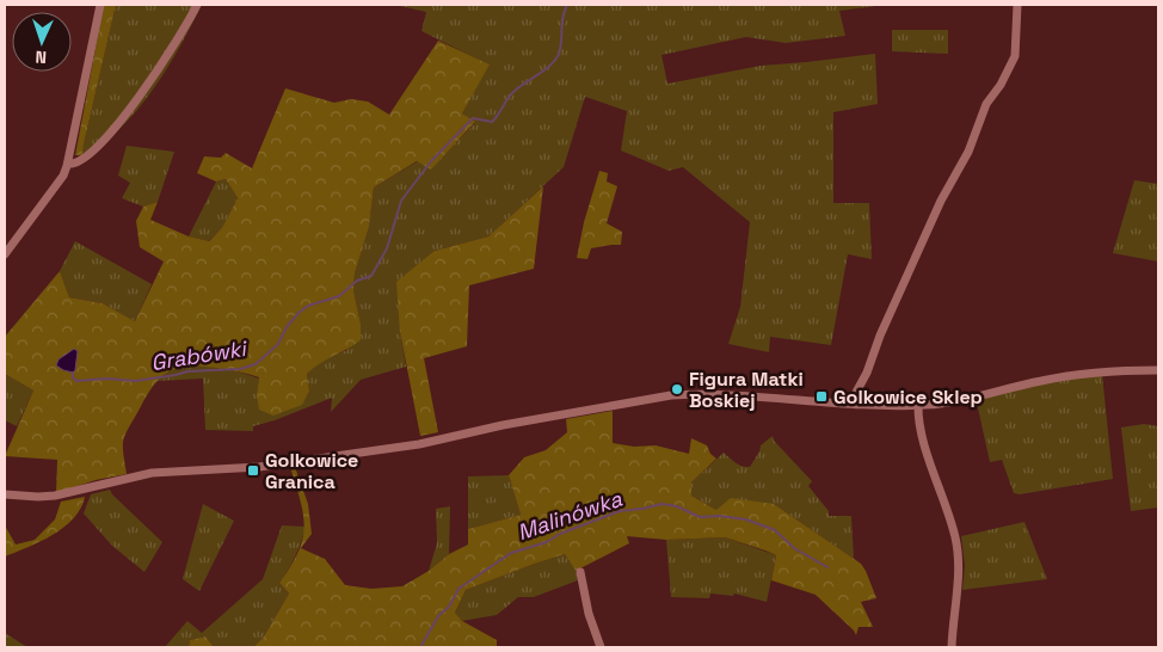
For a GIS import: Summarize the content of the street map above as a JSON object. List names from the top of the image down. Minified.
{"water":["Grabówki","Malinówka"],"places":{"other":["Figura Matki Boskiej"],"transit":["Golkowice Sklep","Golkowice Granica"]},"north":"bottom"}
